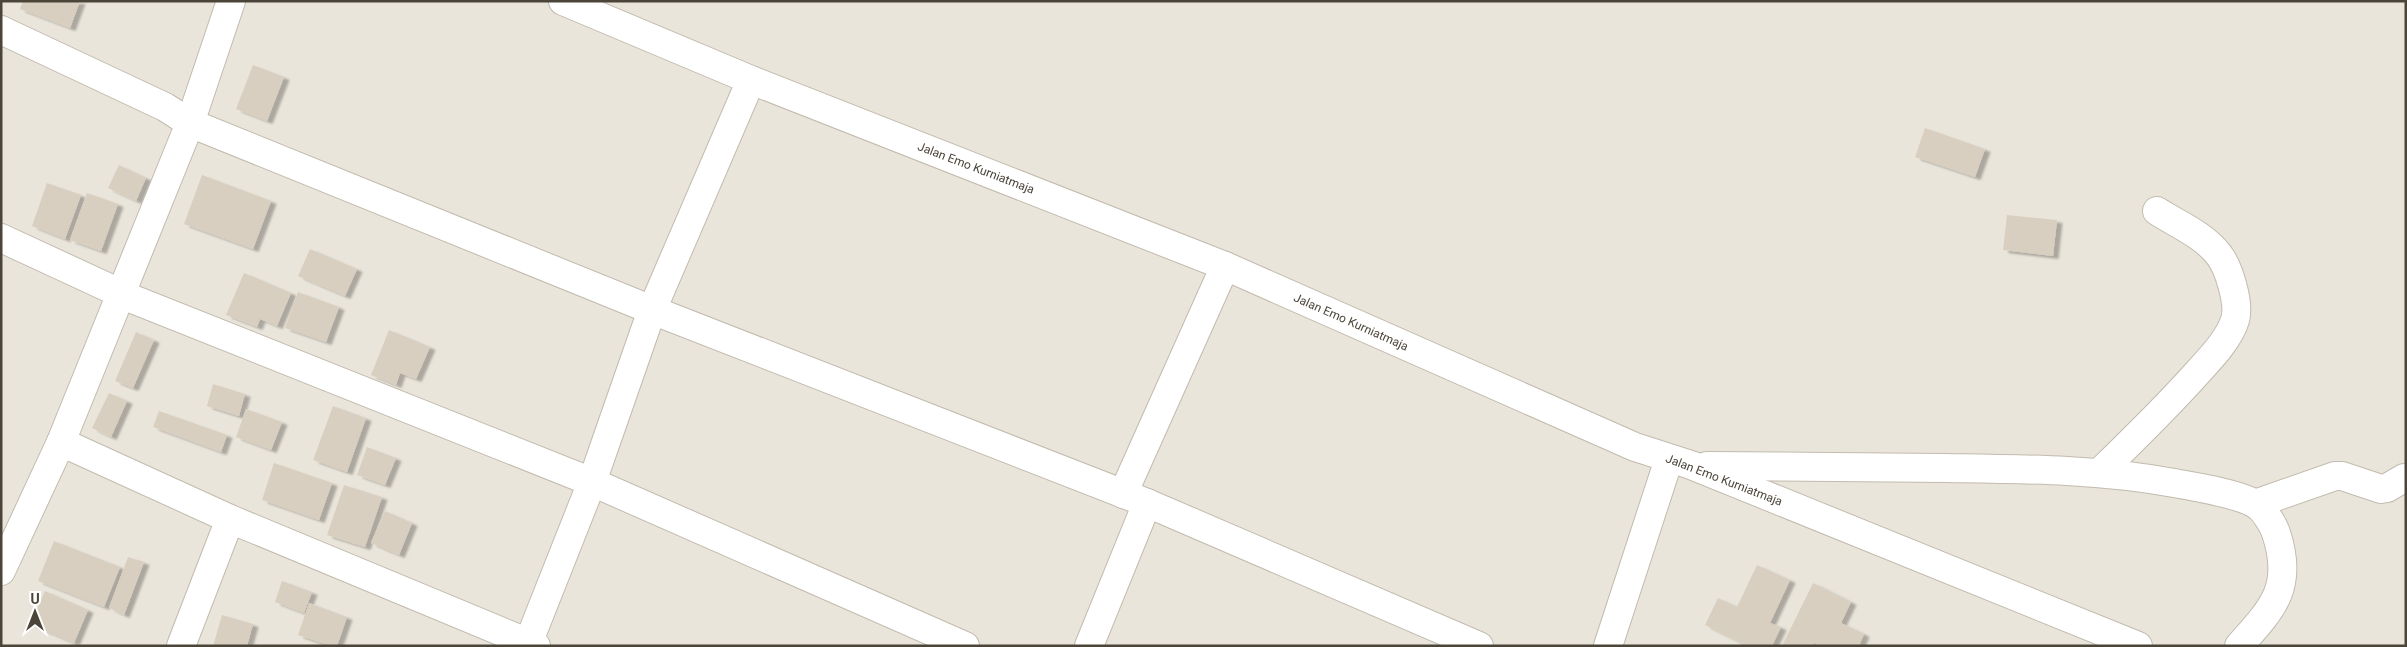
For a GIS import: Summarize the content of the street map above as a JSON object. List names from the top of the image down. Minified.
{"streets":{"street":["Jalan Emo Kurniatmaja"]},"north":"top"}
